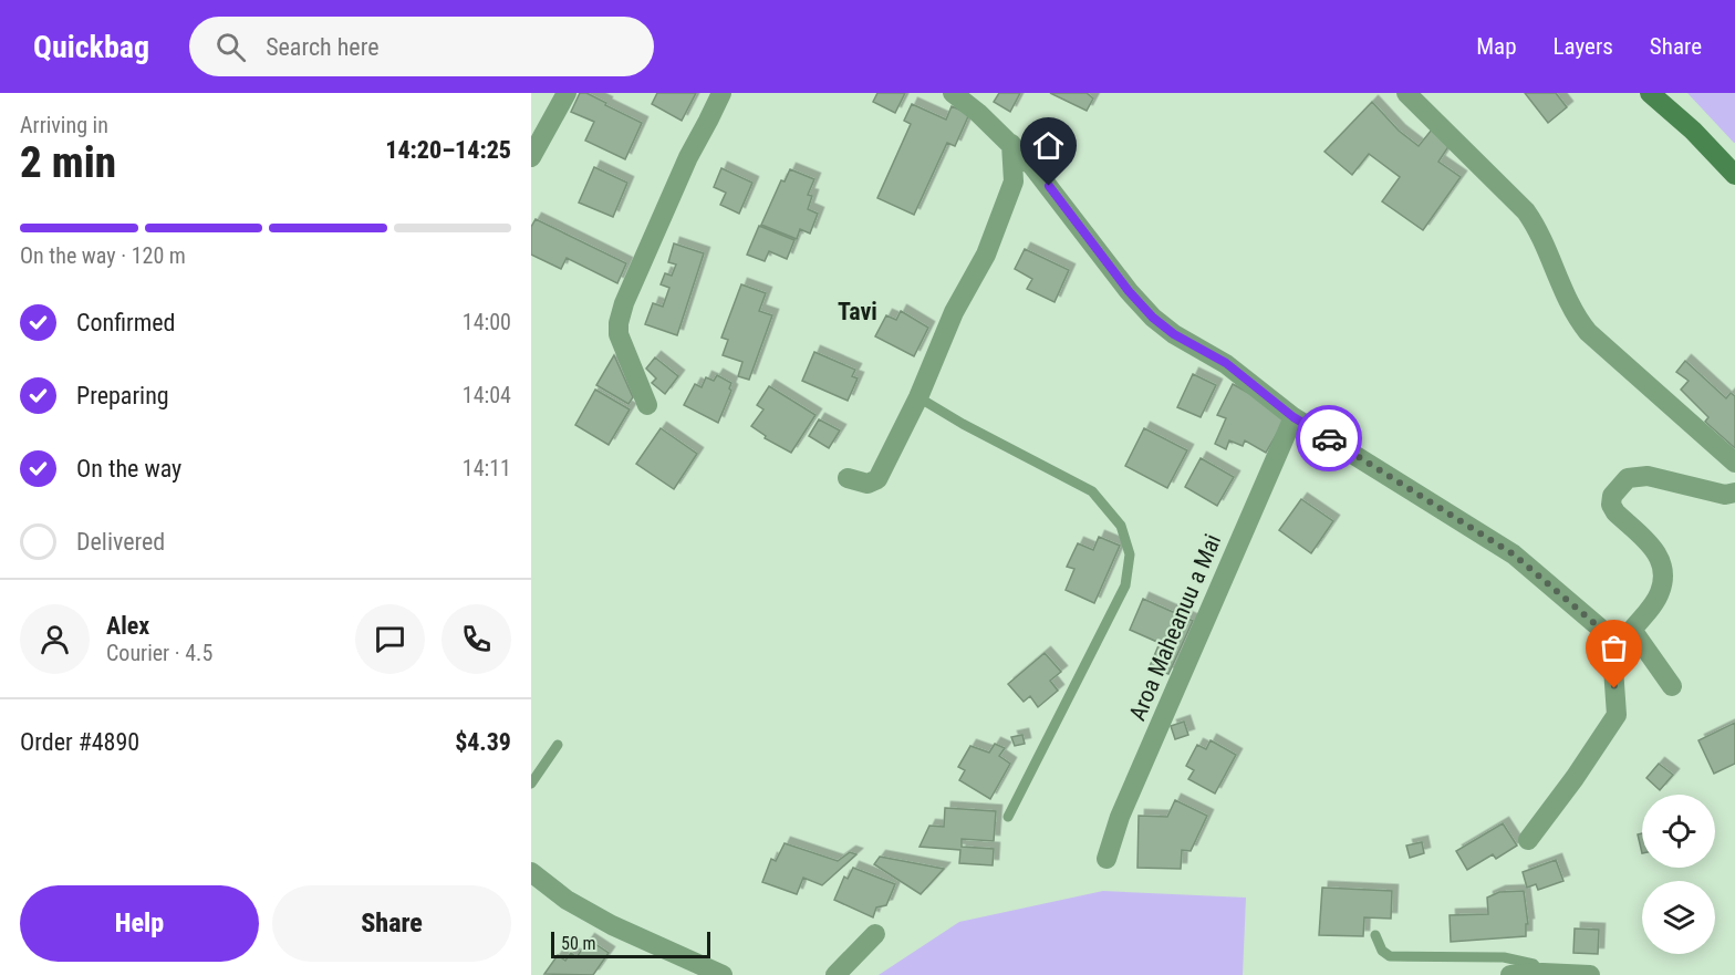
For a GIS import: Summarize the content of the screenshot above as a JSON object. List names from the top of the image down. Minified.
{"streets":{"street":["Aroa Maheanuu a Mai"]},"districts":["Tavi"],"scale_bar":"50 m","page":{"header":"Quickbag","search":"Search here","nav":["Map","Layers","Share"],"heading":["2 min","Arriving in","14:20–14:25"],"panel":["Alex","Courier · 4.5","Order #4890","$4.39"],"bar":"On the way · 120 m","list":[["Confirmed","14:00"],["Preparing","14:04"],["On the way","14:11"],"Delivered"],"buttons":["Help","Share"],"scale":"50 m"}}
